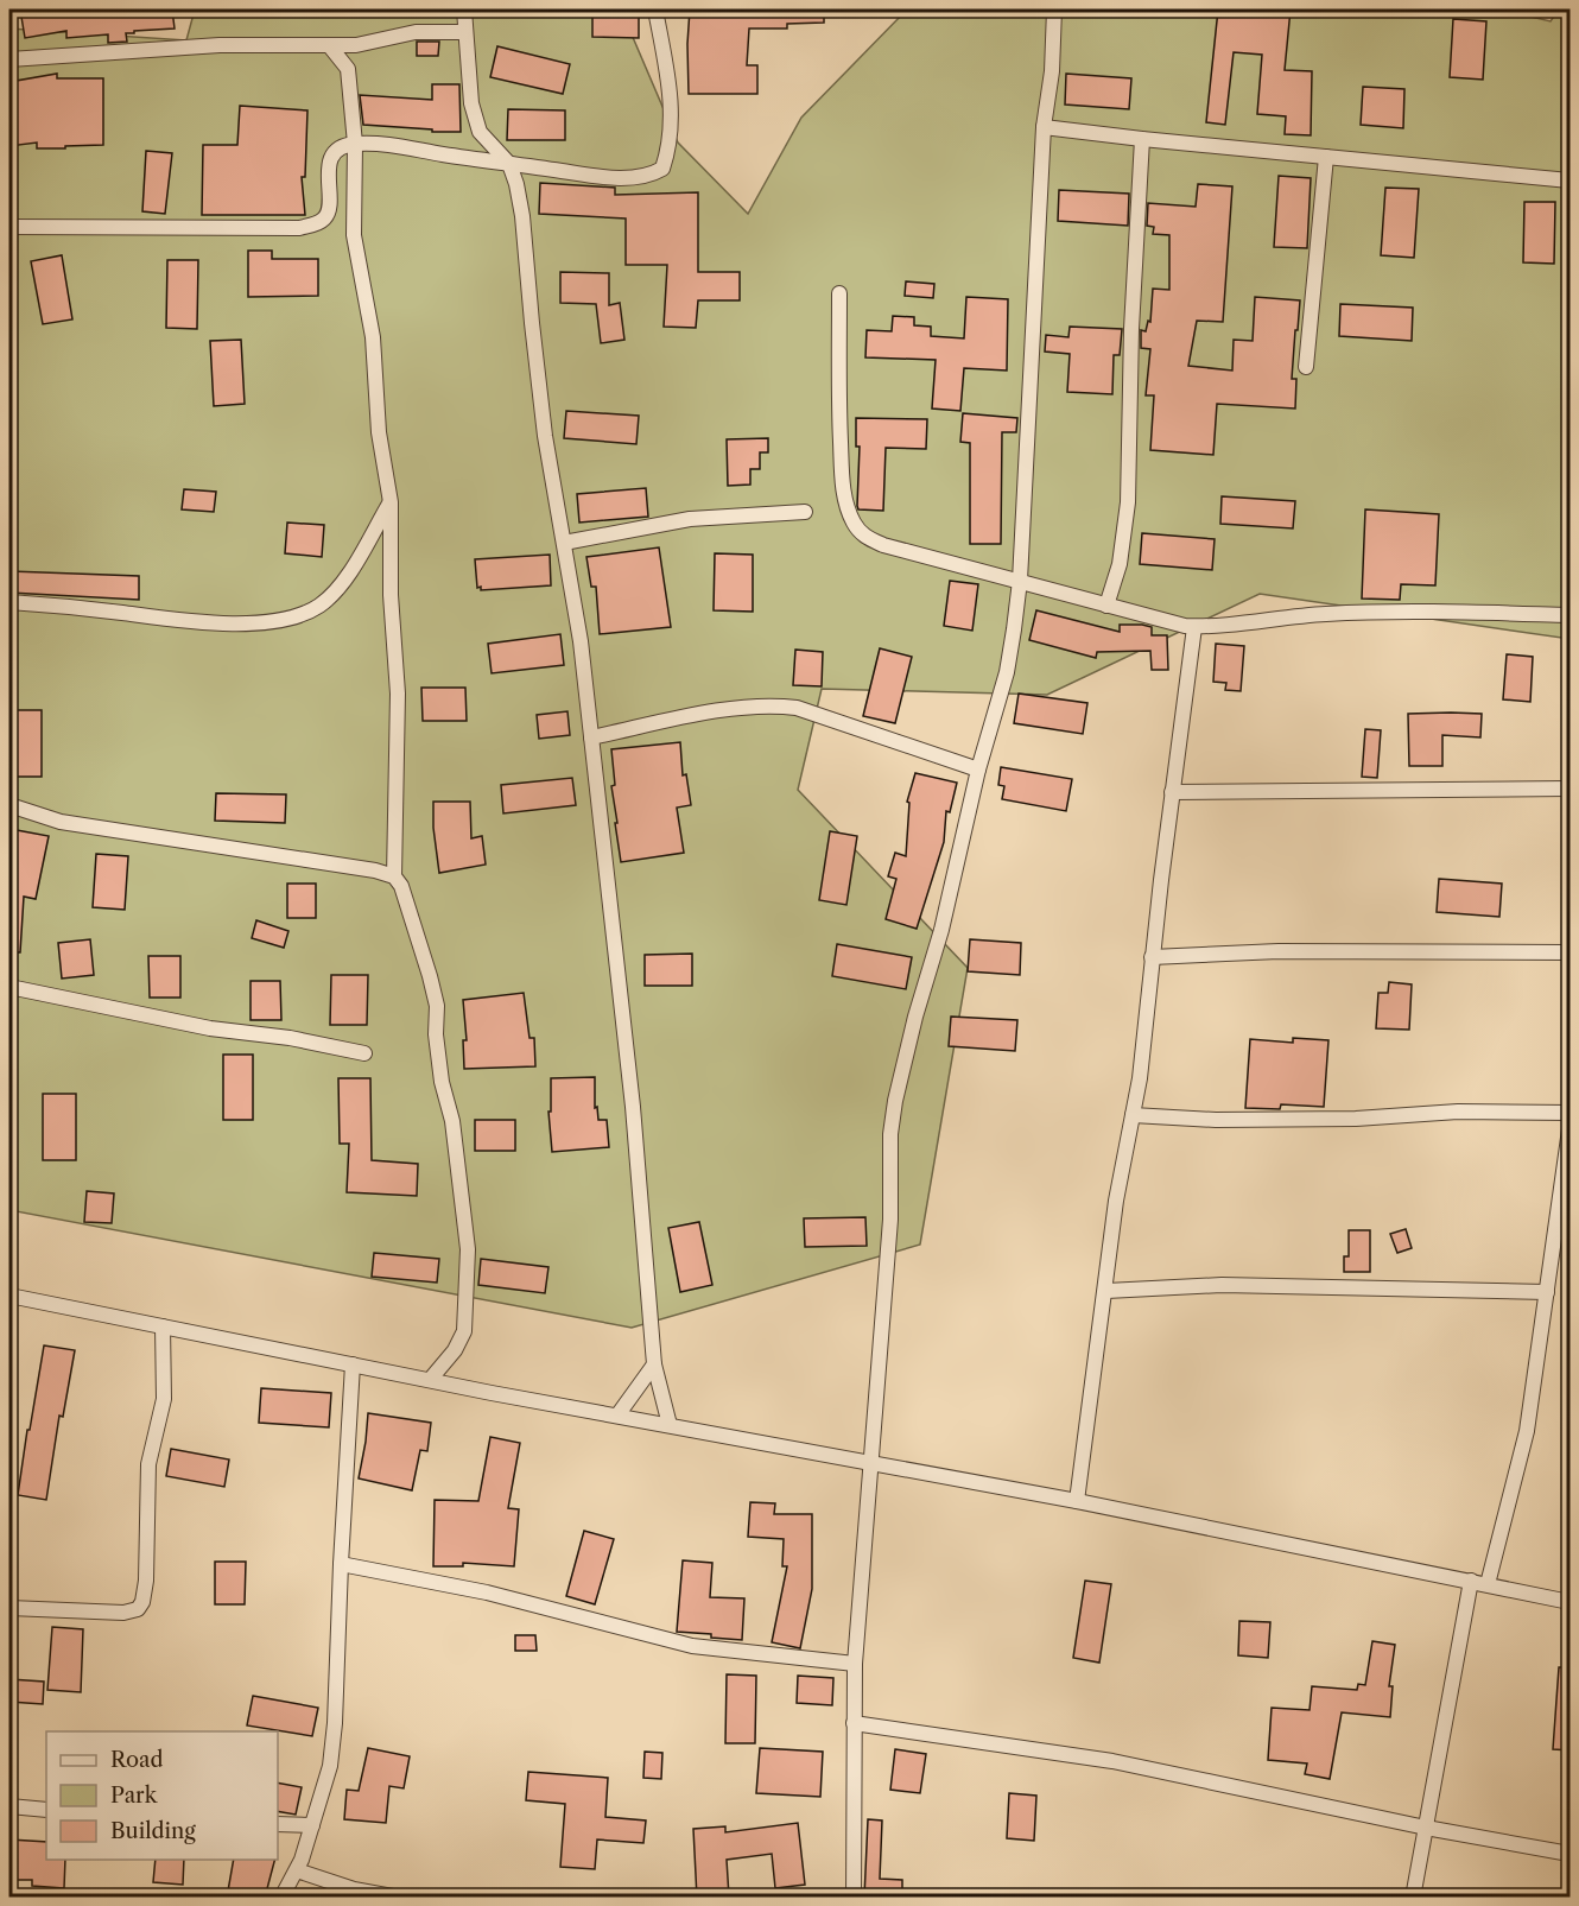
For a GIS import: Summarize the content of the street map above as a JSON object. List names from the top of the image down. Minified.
{"legend":["Road","Park","Building"]}
